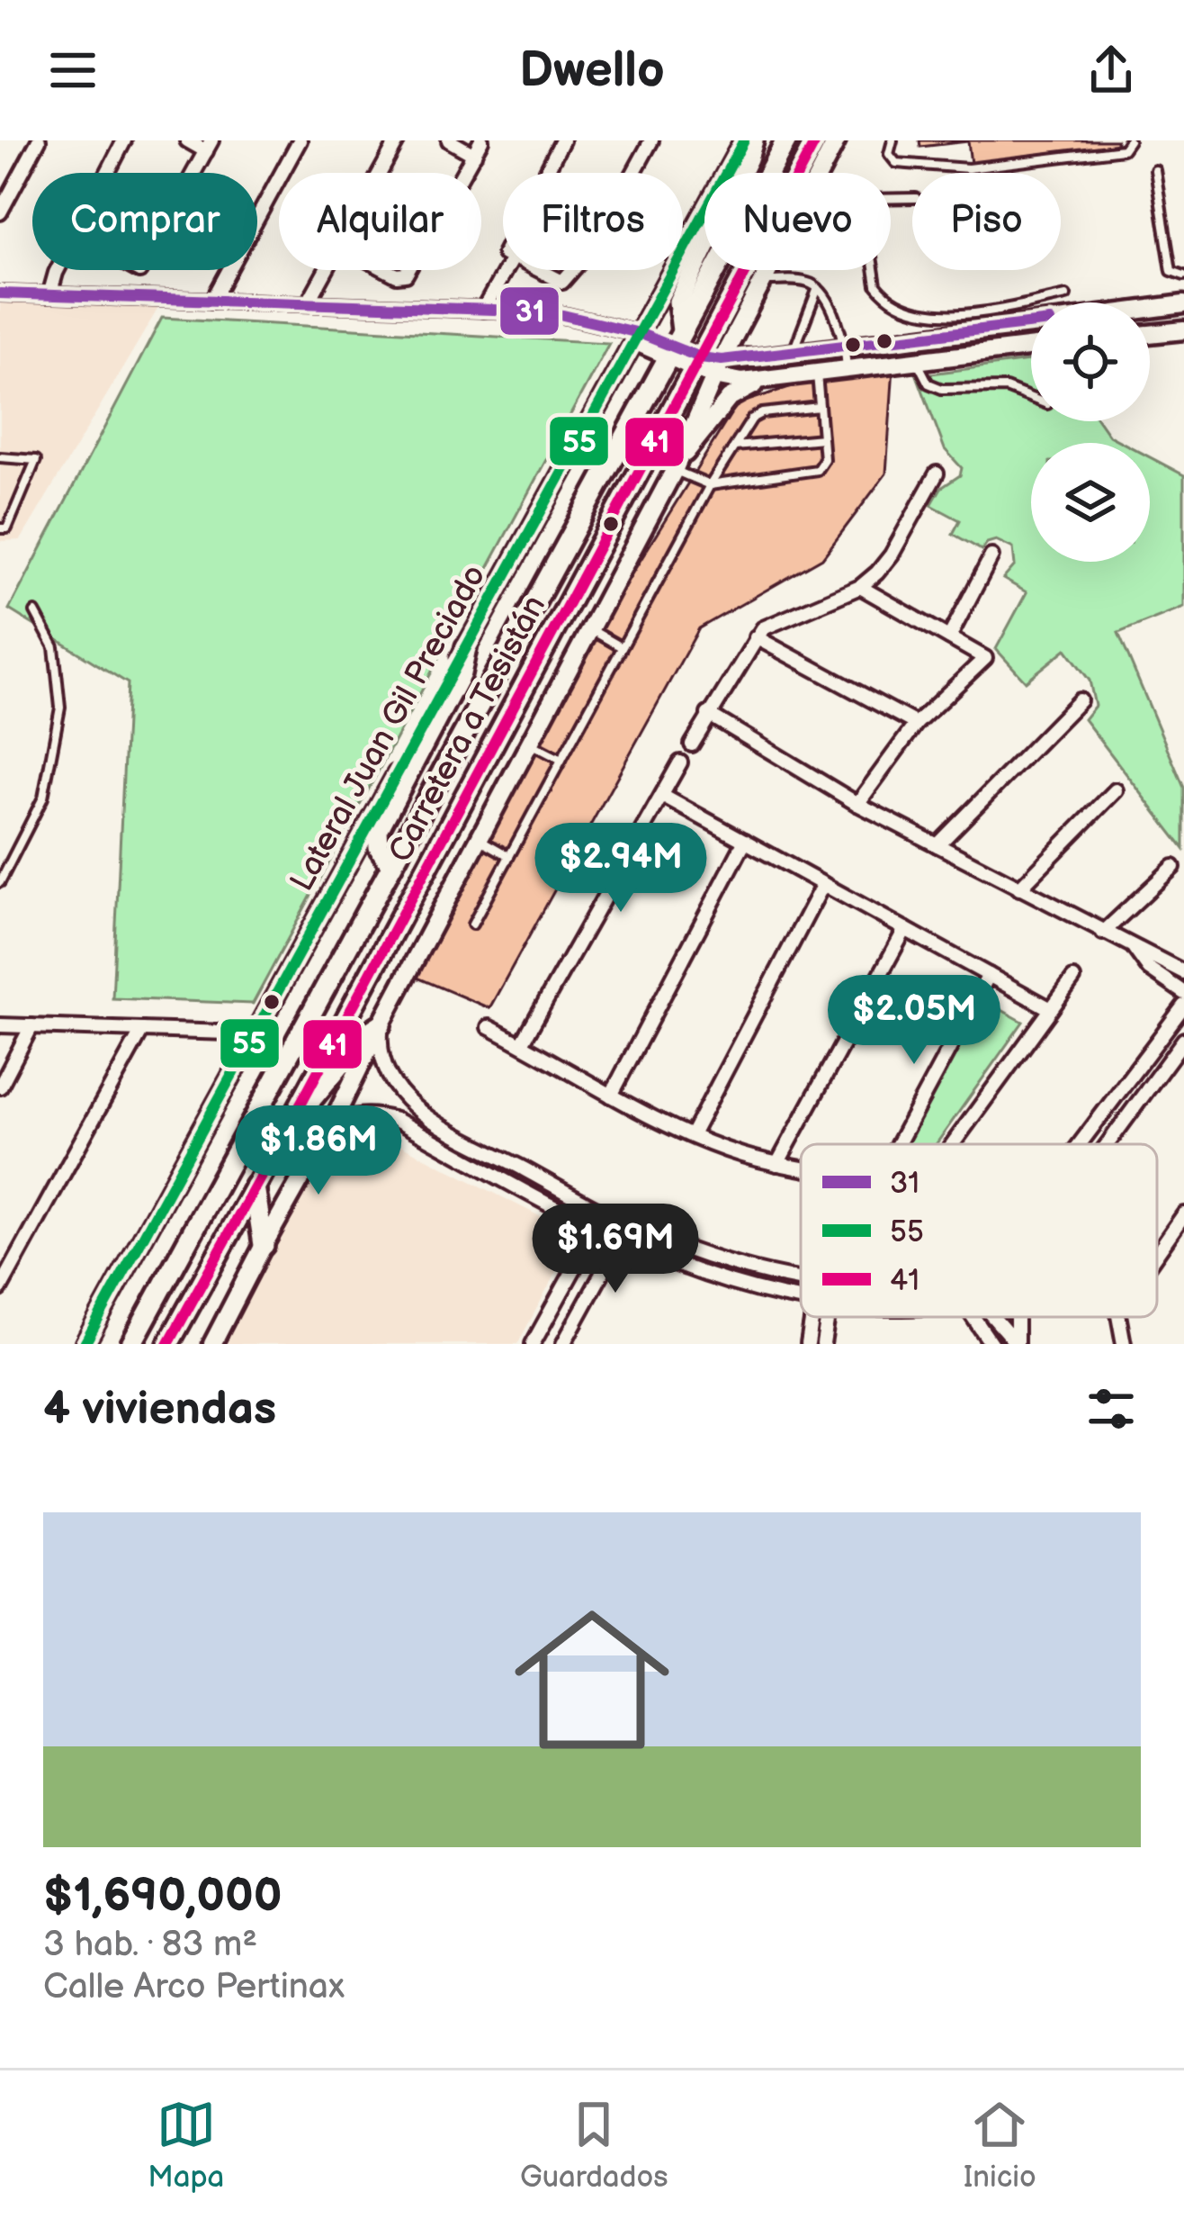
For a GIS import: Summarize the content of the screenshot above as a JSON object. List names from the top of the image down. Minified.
{"streets":{"main road":["Lateral Juan Gil Preciado","Carretera a Tesistán"]},"lines":["transit line 55","transit line 41","transit line 31"],"legend":["31","55","41"],"page":{"header":"Dwello","chip":["Comprar","Alquilar","Filtros","Nuevo","Piso"],"price":["$2.94M","$2.05M","$1.86M","$1.69M"],"heading":"4 viviendas","list":[{"name":"$1,690,000","note":"3 hab. · 83 m² · Calle Arco Pertinax"}],"tabs":["Mapa","Guardados","Inicio"]}}
